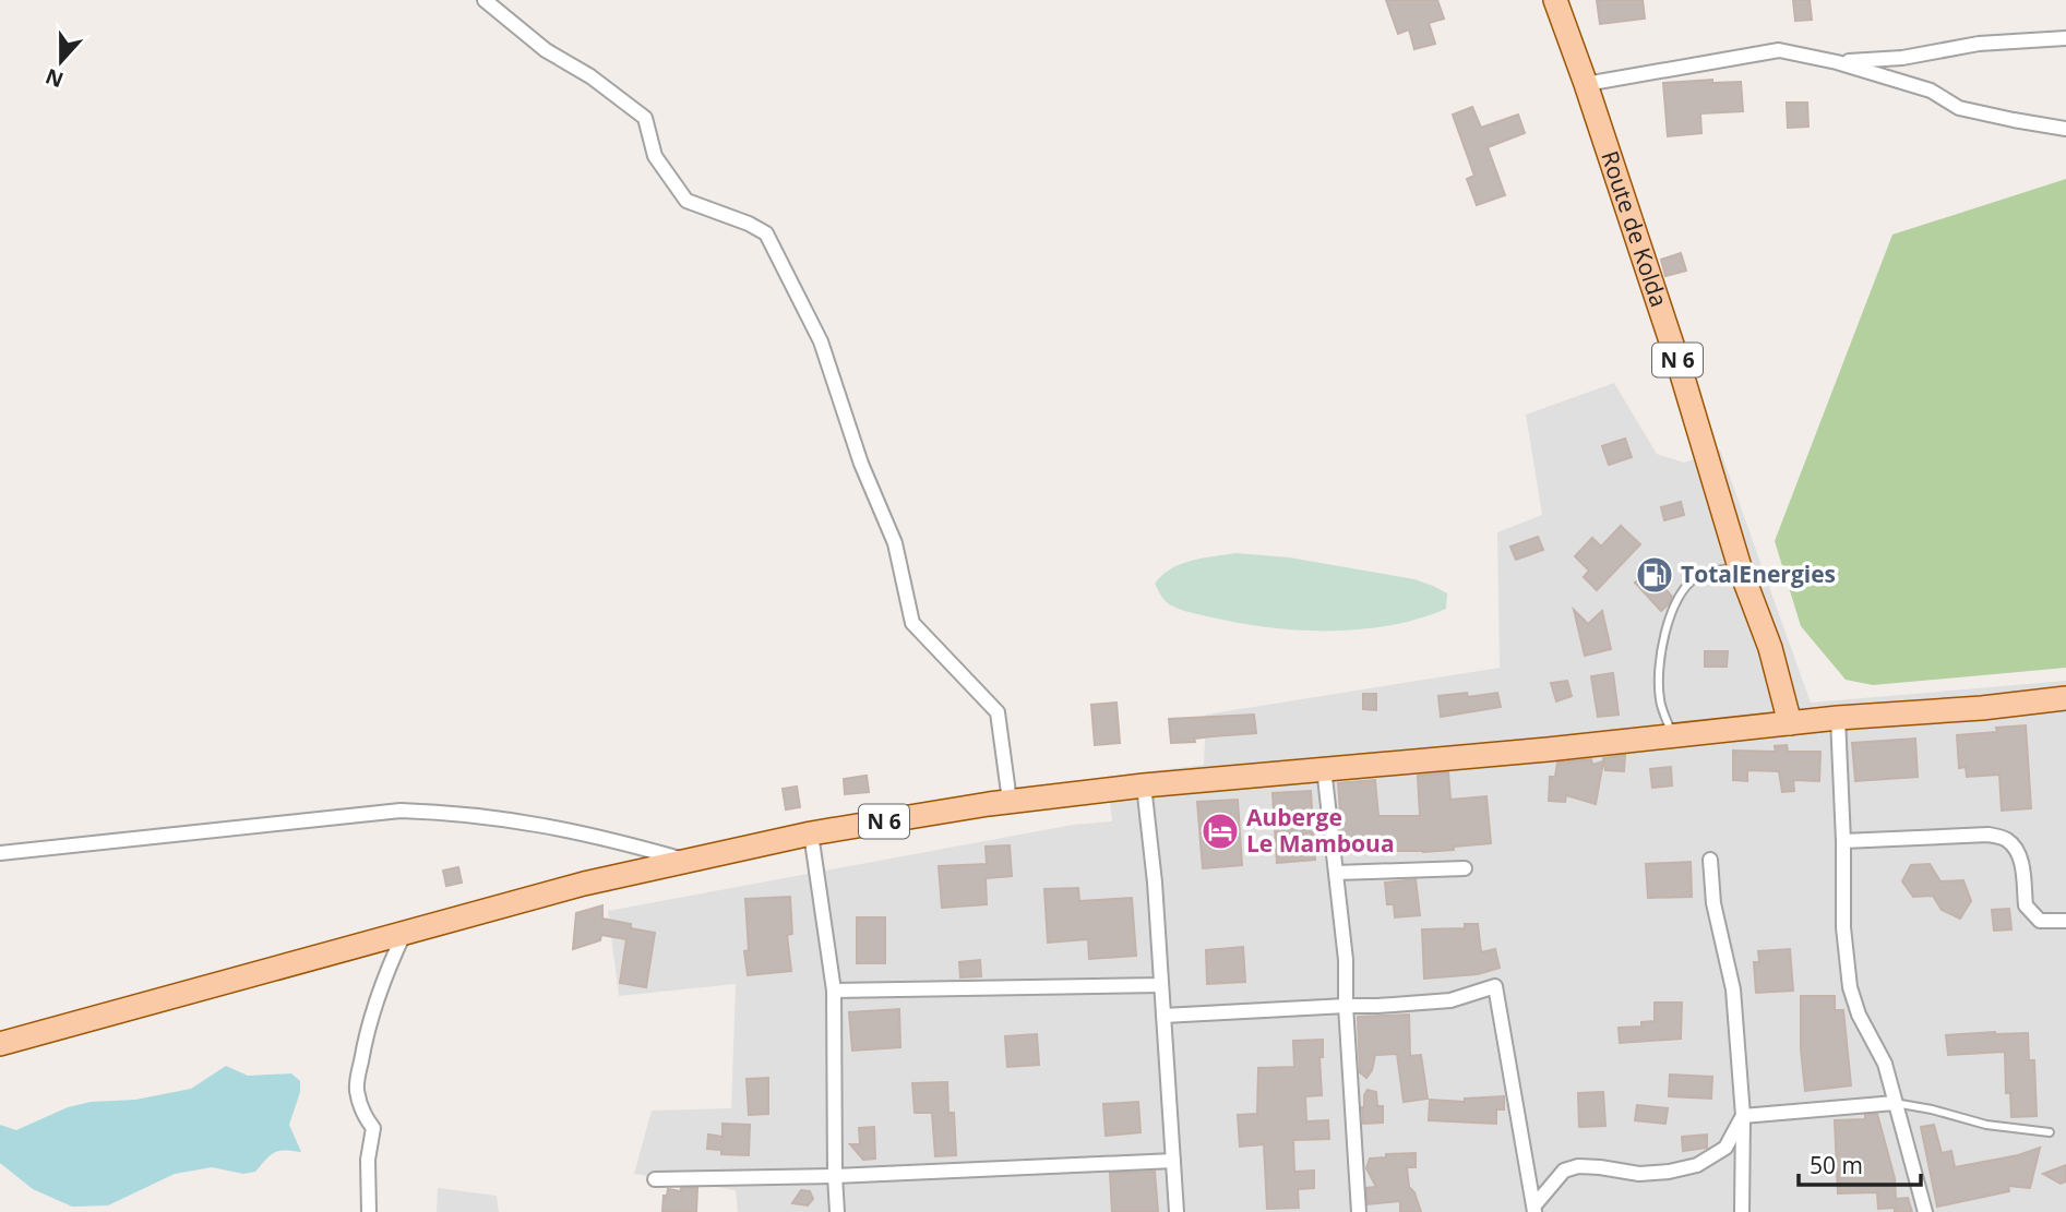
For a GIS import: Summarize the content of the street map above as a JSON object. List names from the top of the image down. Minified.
{"streets":{"main road":["Route de Kolda","N 6"]},"crossings":[["Route de Kolda","N 6"]],"places":{"fuel station":["TotalEnergies"],"hotel":["Auberge Le Mamboua"]},"scale_bar":"50 m","north":"bottom"}
